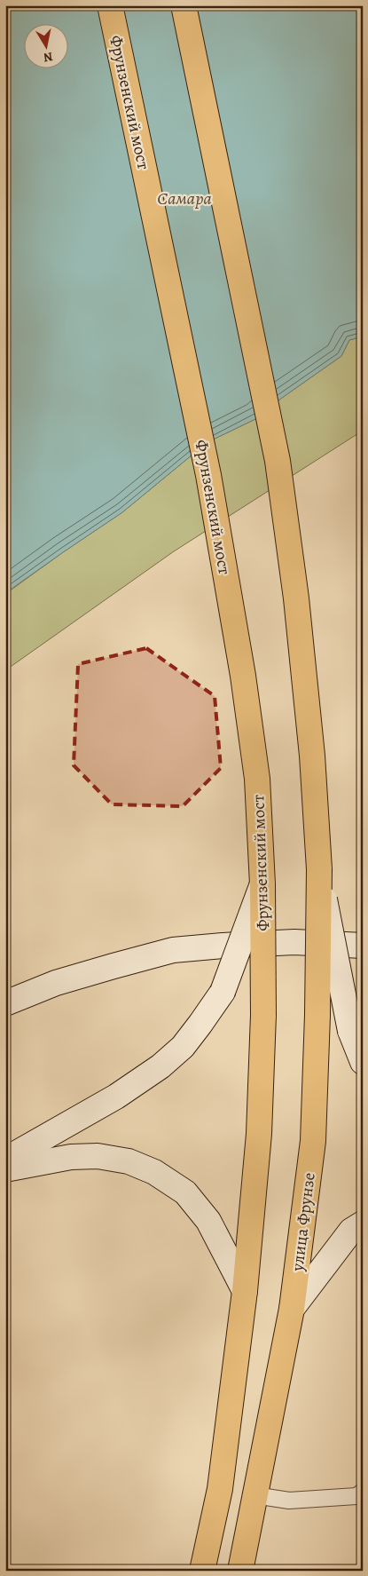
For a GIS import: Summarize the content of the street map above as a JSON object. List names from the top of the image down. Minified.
{"streets":{"main road":["Фрунзенский мост","улица Фрунзе"]},"water":["Самара"],"north":"bottom"}
